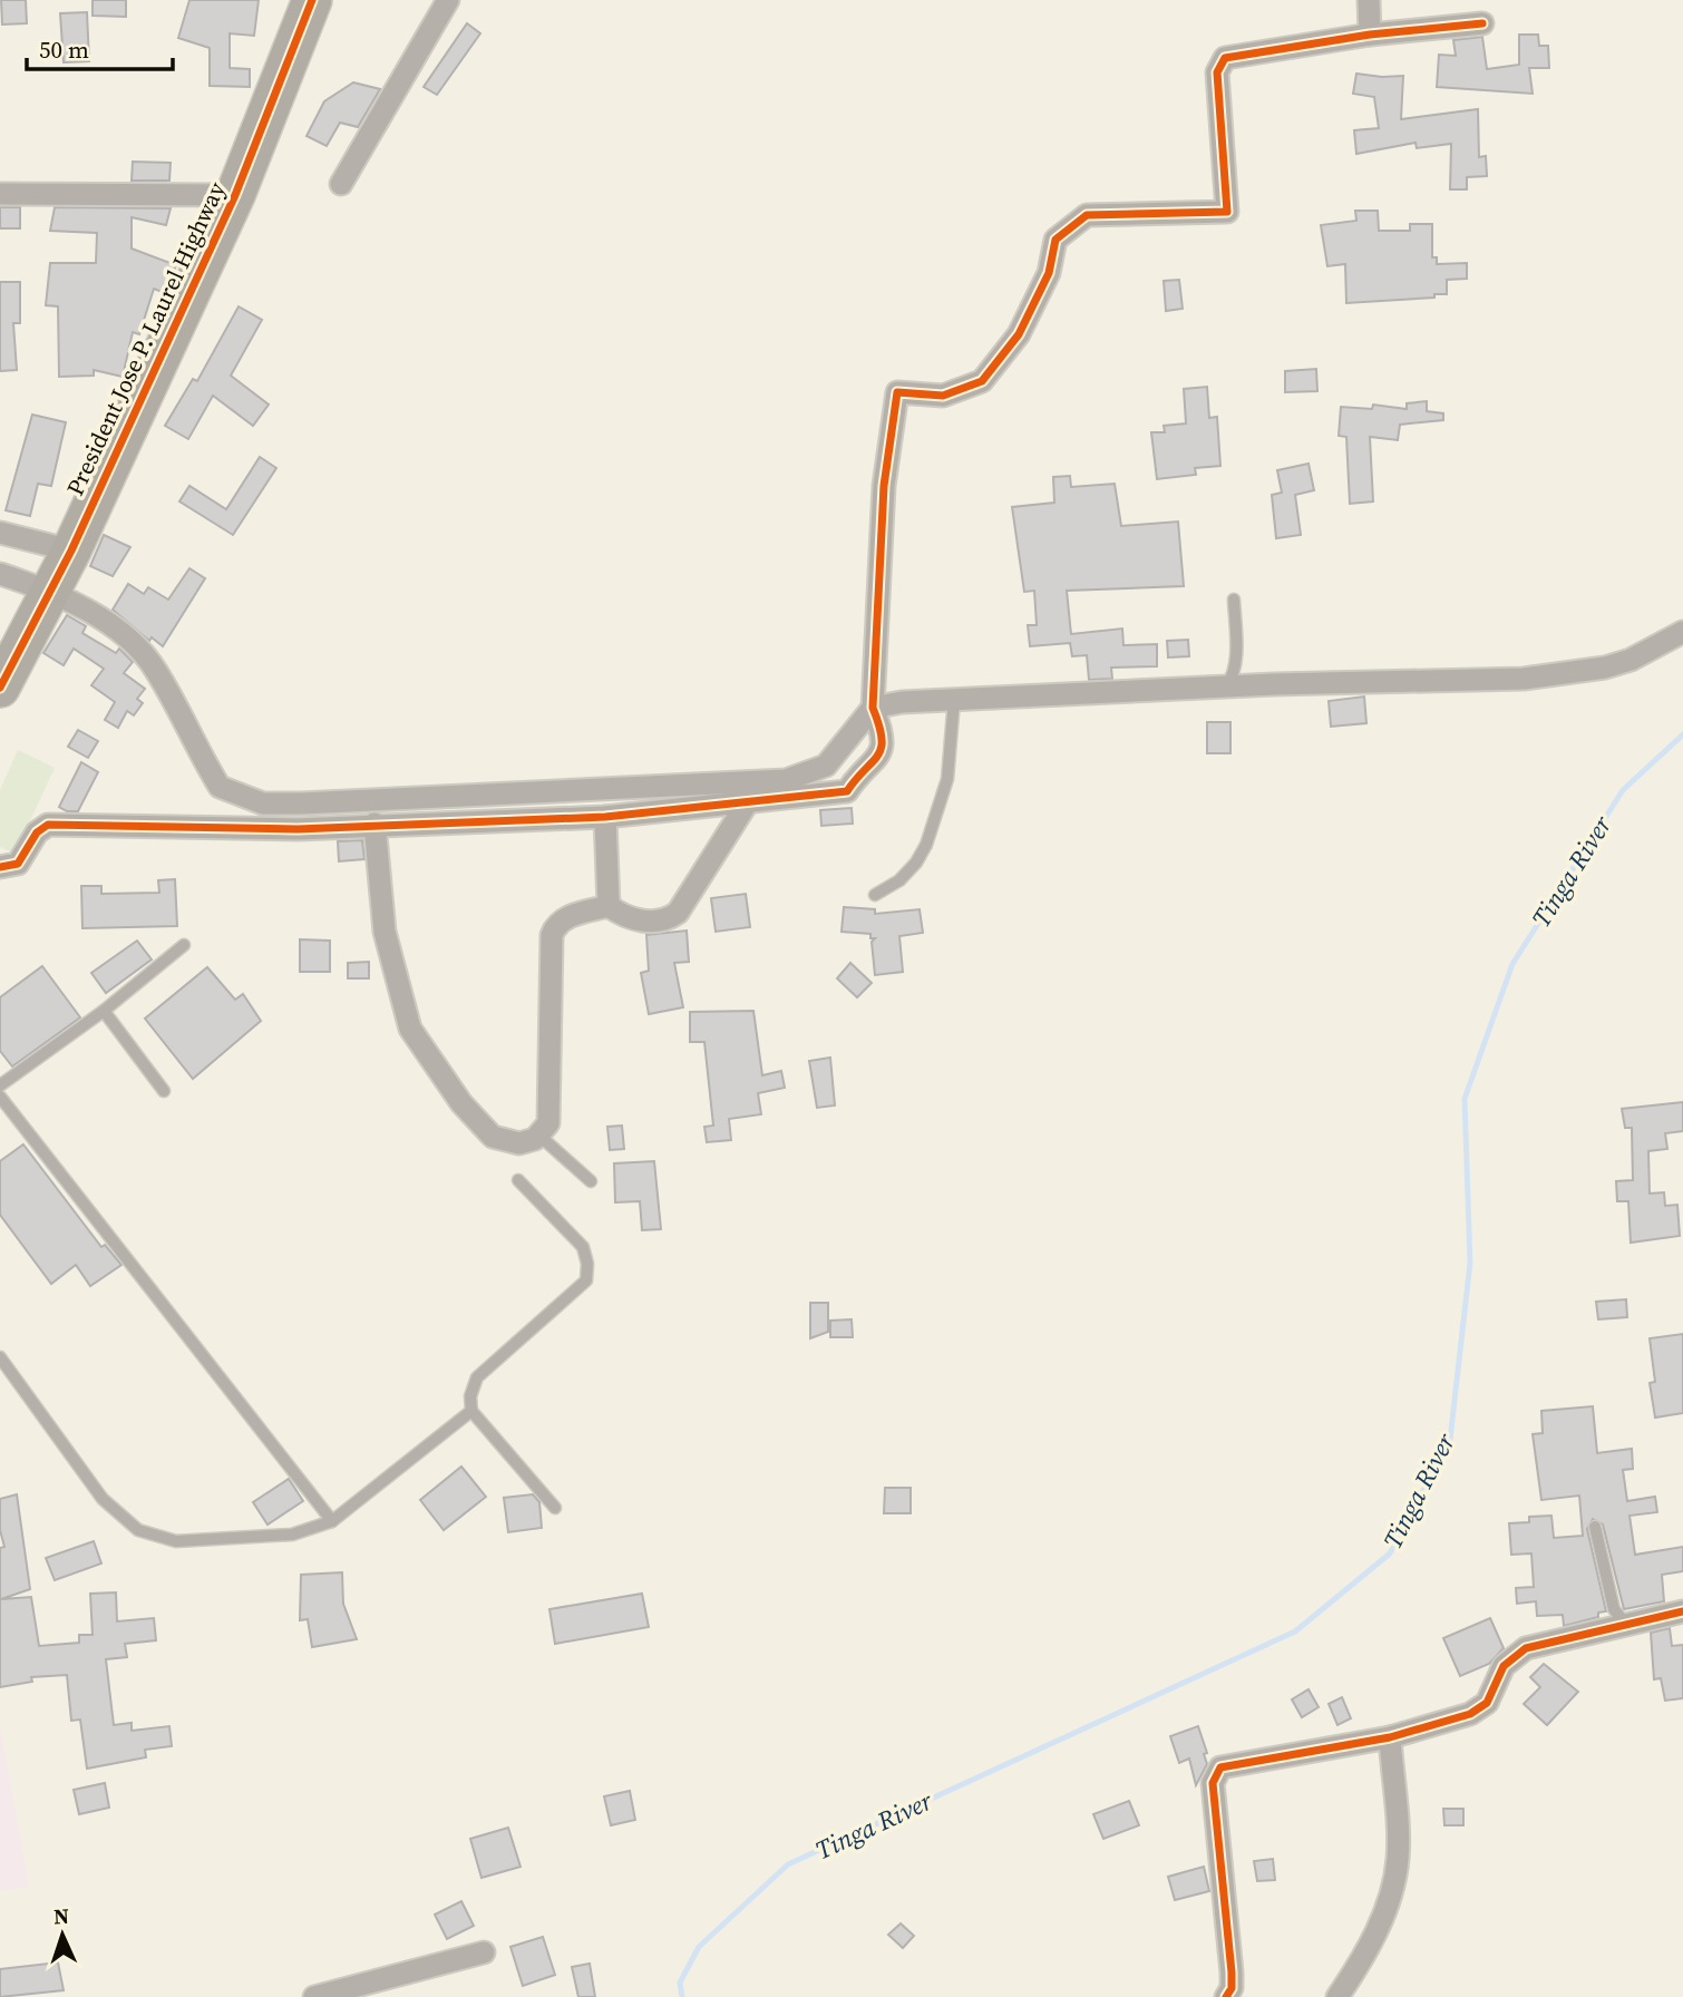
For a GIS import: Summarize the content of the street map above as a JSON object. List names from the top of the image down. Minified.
{"streets":{"highway":["President Jose P. Laurel Highway"]},"water":["Tinga River"],"scale_bar":"50 m","north":"top"}
